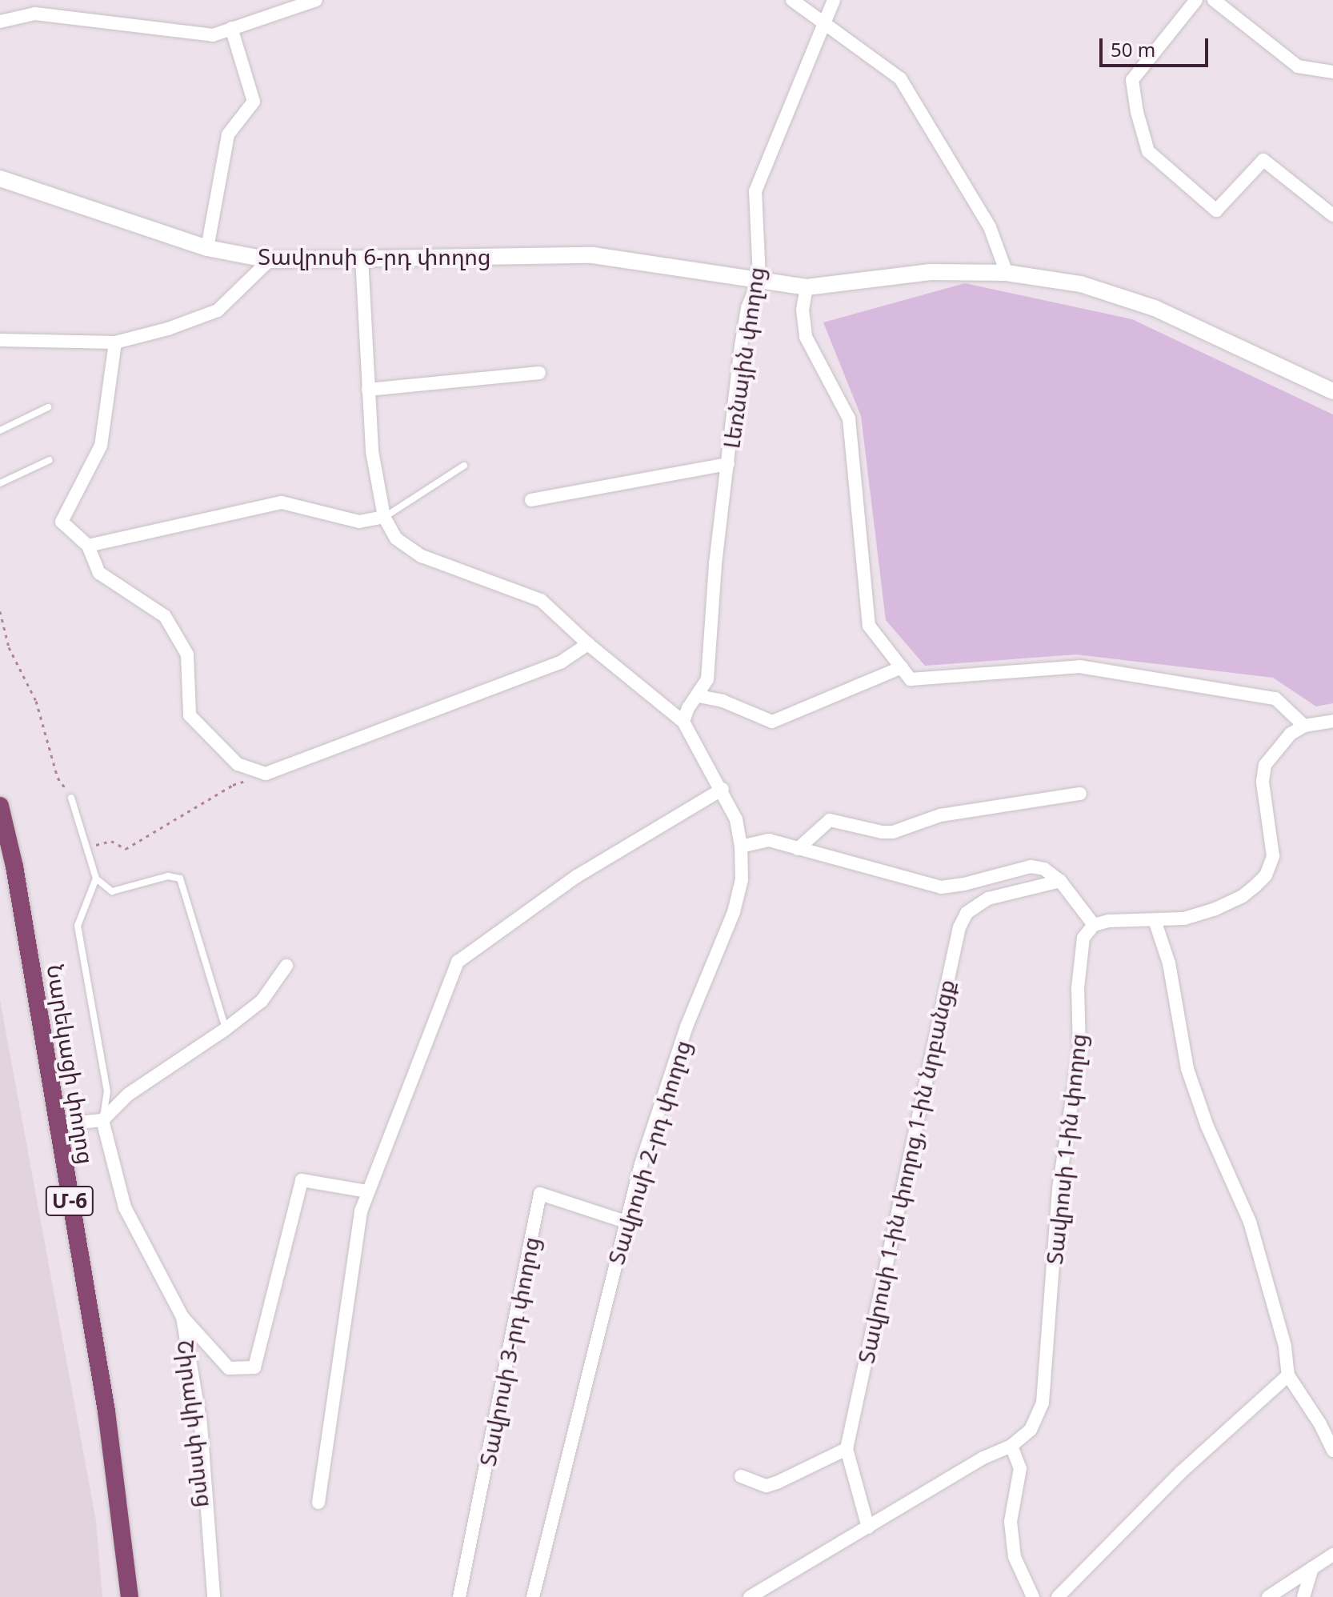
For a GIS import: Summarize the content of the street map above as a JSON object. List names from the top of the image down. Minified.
{"streets":{"highway":["Նարեկացի փողոց","Մ-6"],"street":["Տավրոսի 6-րդ փողոց","Լեռնային փողոց","Տավրոսի 1-ին փողոց","Տավրոսի 2-րդ փողոց","Տավրոսի 1-ին փողոց,1-ին նրբանցք","Տավրոսի 3-րդ փողոց","Շիրակի փողոց"]},"crossings":[["Տավրոսի 6-րդ փողոց","Լեռնային փողոց"],["Լեռնային փողոց","Տավրոսի 2-րդ փողոց"],["Տավրոսի 1-ին փողոց","Տավրոսի 1-ին փողոց,1-ին նրբանցք"],["Տավրոսի 2-րդ փողոց","Տավրոսի 3-րդ փողոց"]],"scale_bar":"50 m"}
